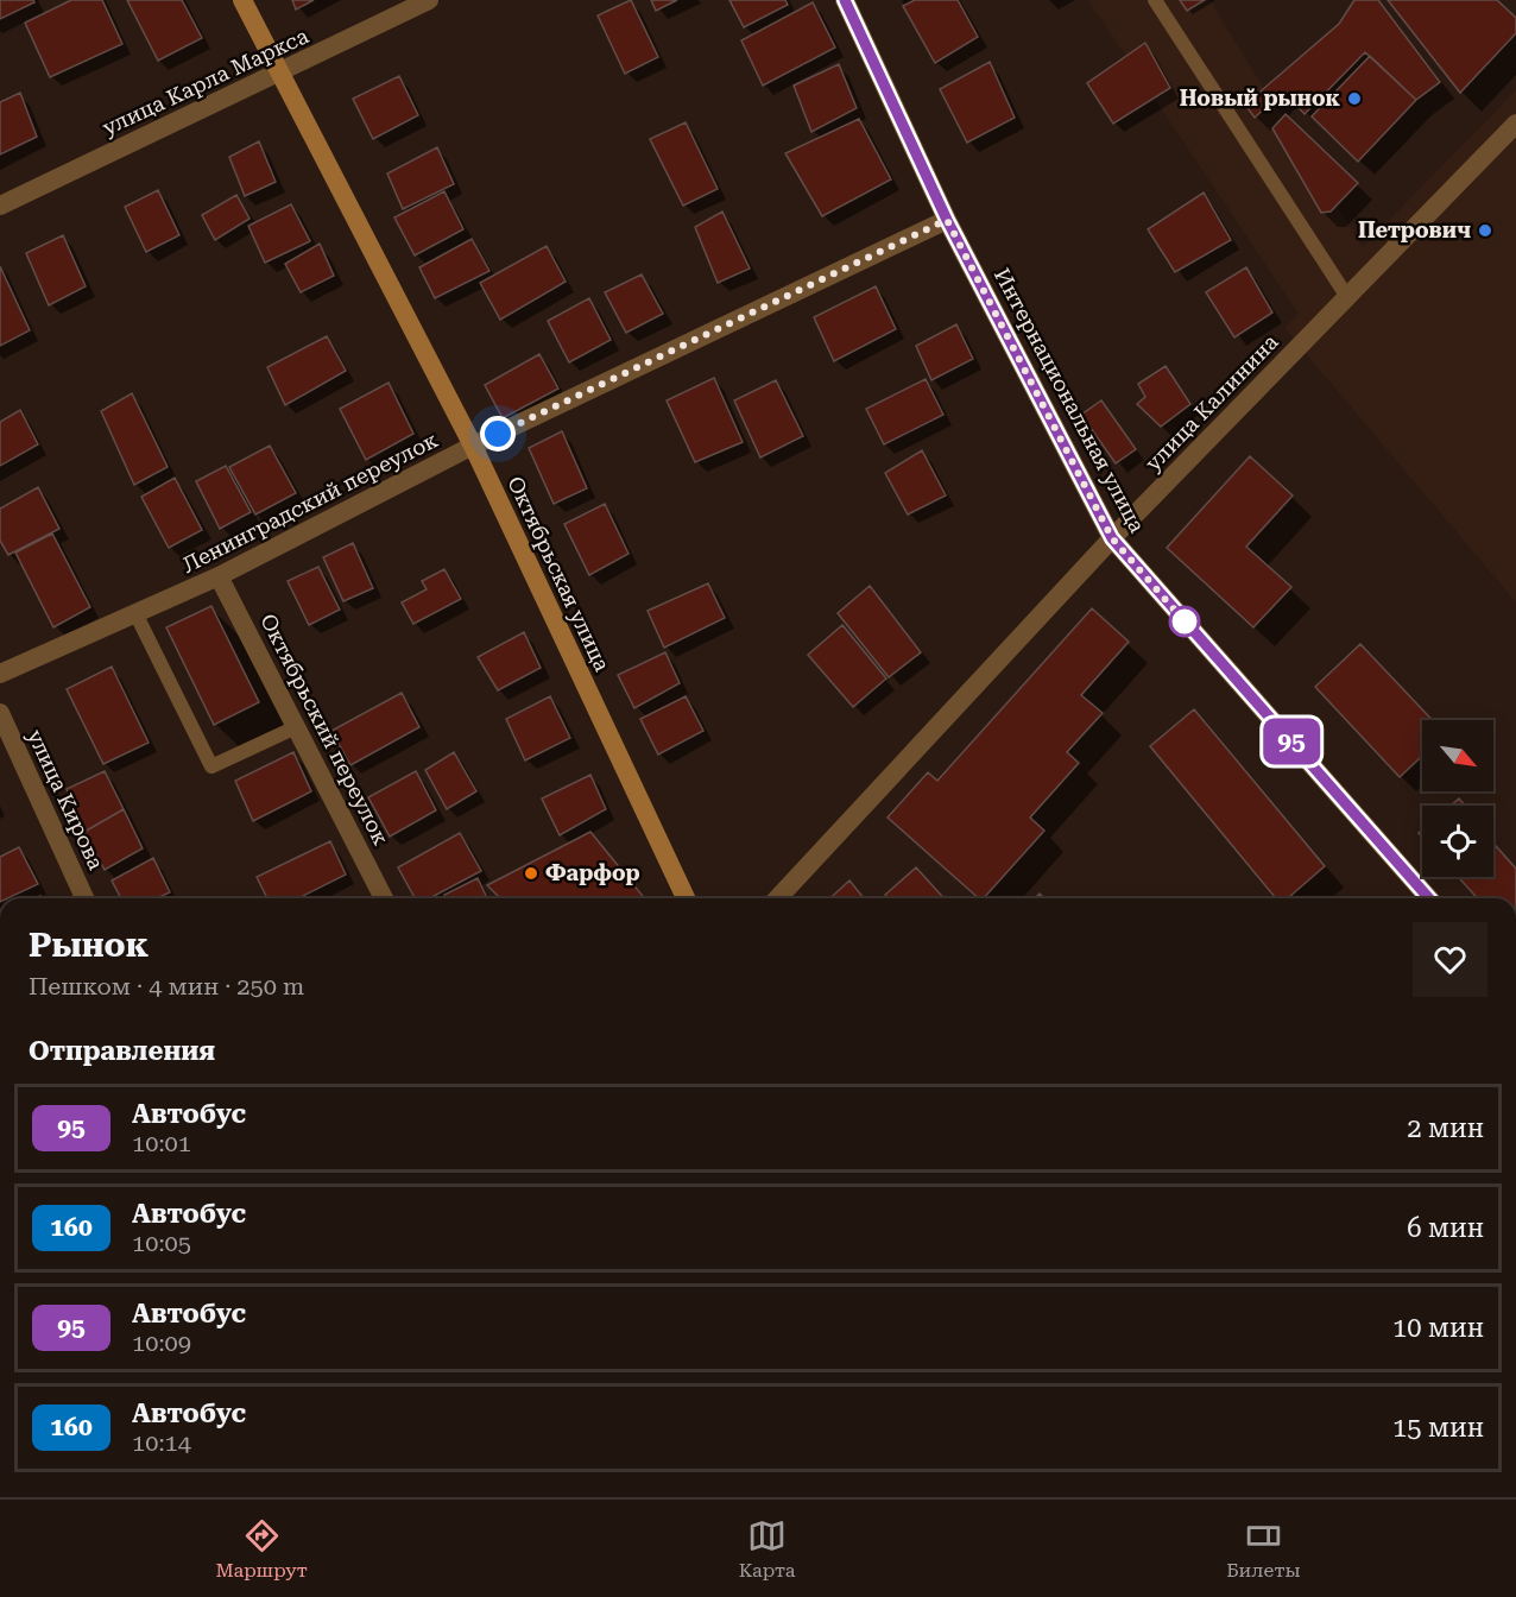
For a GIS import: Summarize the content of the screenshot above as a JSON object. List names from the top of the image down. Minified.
{"streets":{"main road":["Октябрьская улица"],"street":["улица Карла Маркса","Интернациональная улица","улица Калинина","Ленинградский переулок","Октябрьский переулок","улица Кирова"]},"crossings":[["улица Карла Маркса","Октябрьская улица"],["Интернациональная улица","улица Калинина"],["Интернациональная улица","Ленинградский переулок"],["Ленинградский переулок","Октябрьская улица"],["Ленинградский переулок","Октябрьский переулок"]],"places":["Новый рынок","Петрович","Фарфор"],"lines":["bus line 95"],"north":"bottom right","page":{"on_map":"95","heading":[["Рынок","Пешком · 4 мин · 250 m"],"Отправления"],"list":[{"mark":"95","name":"Автобус","note":"10:01","value":"2 мин"},{"mark":"160","name":"Автобус","note":"10:05","value":"6 мин"},{"mark":"95","name":"Автобус","note":"10:09","value":"10 мин"},{"mark":"160","name":"Автобус","note":"10:14","value":"15 мин"}],"tabs":["Маршрут","Карта","Билеты"]}}
